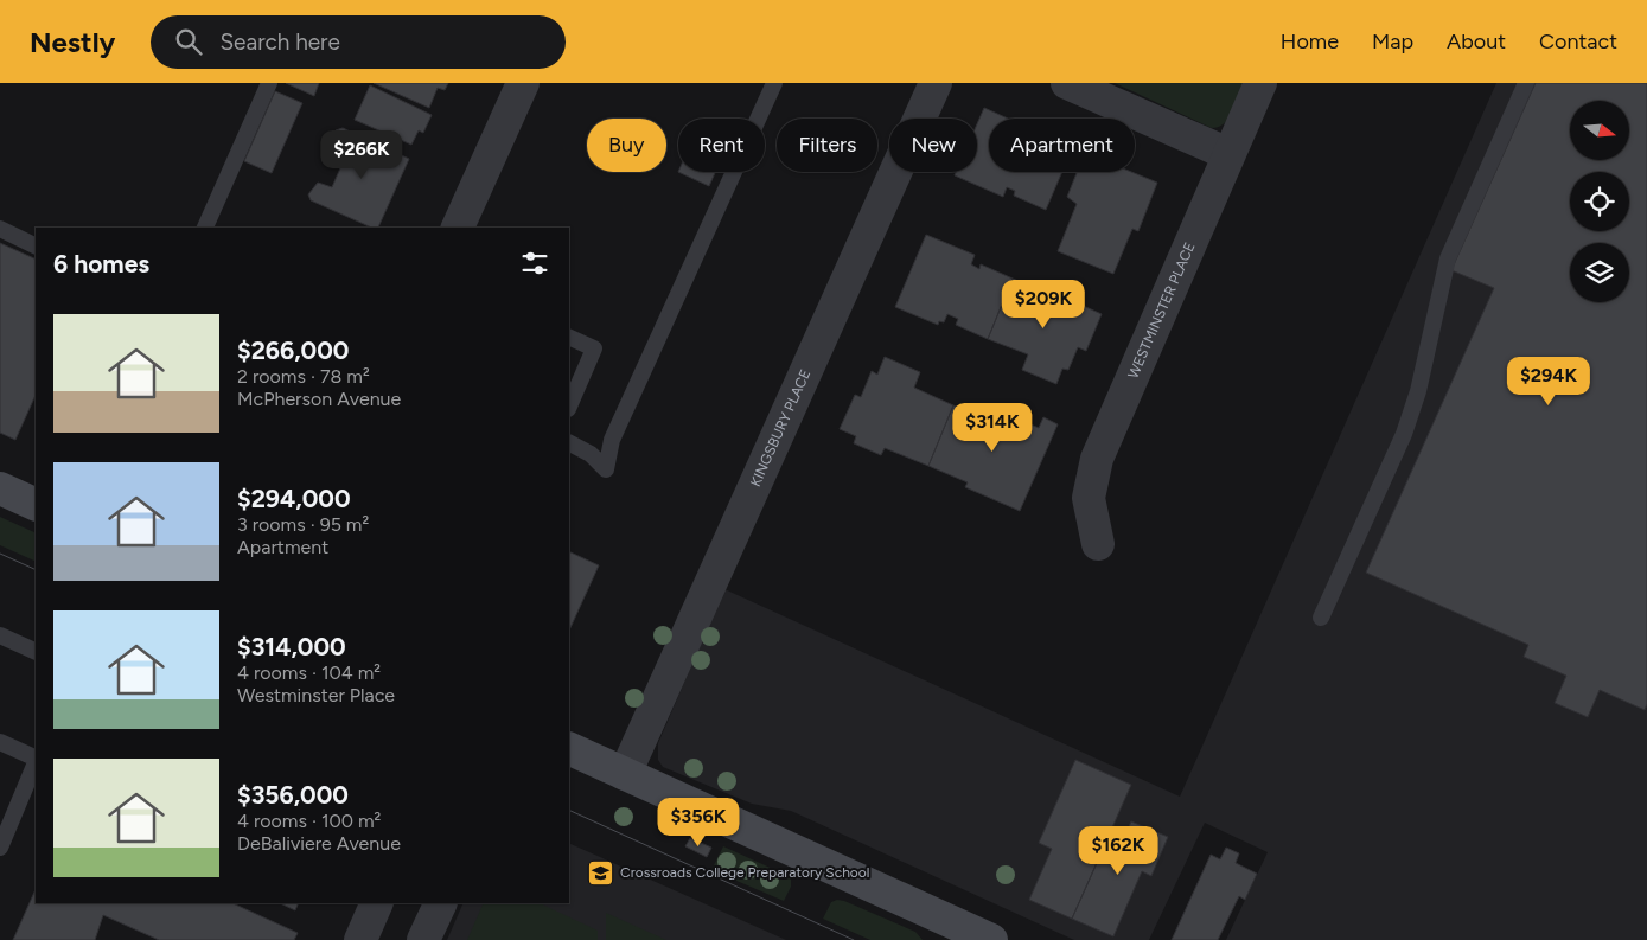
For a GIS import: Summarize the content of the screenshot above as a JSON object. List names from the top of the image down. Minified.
{"streets":{"street":["WESTMINSTER PLACE","KINGSBURY PLACE"]},"places":{"school or university":["Crossroads College Preparatory School"]},"north":"right","page":{"header":"Nestly","search":"Search here","nav":["Home","Map","About","Contact"],"chip":["Buy","Rent","Filters","New","Apartment"],"price":["$266K","$209K","$294K","$314K","$356K","$162K"],"heading":"6 homes","list":[{"name":"$266,000","note":"2 rooms · 78 m² · McPherson Avenue"},{"name":"$294,000","note":"3 rooms · 95 m² · Apartment"},{"name":"$314,000","note":"4 rooms · 104 m² · Westminster Place"},{"name":"$356,000","note":"4 rooms · 100 m² · DeBaliviere Avenue"}]}}
